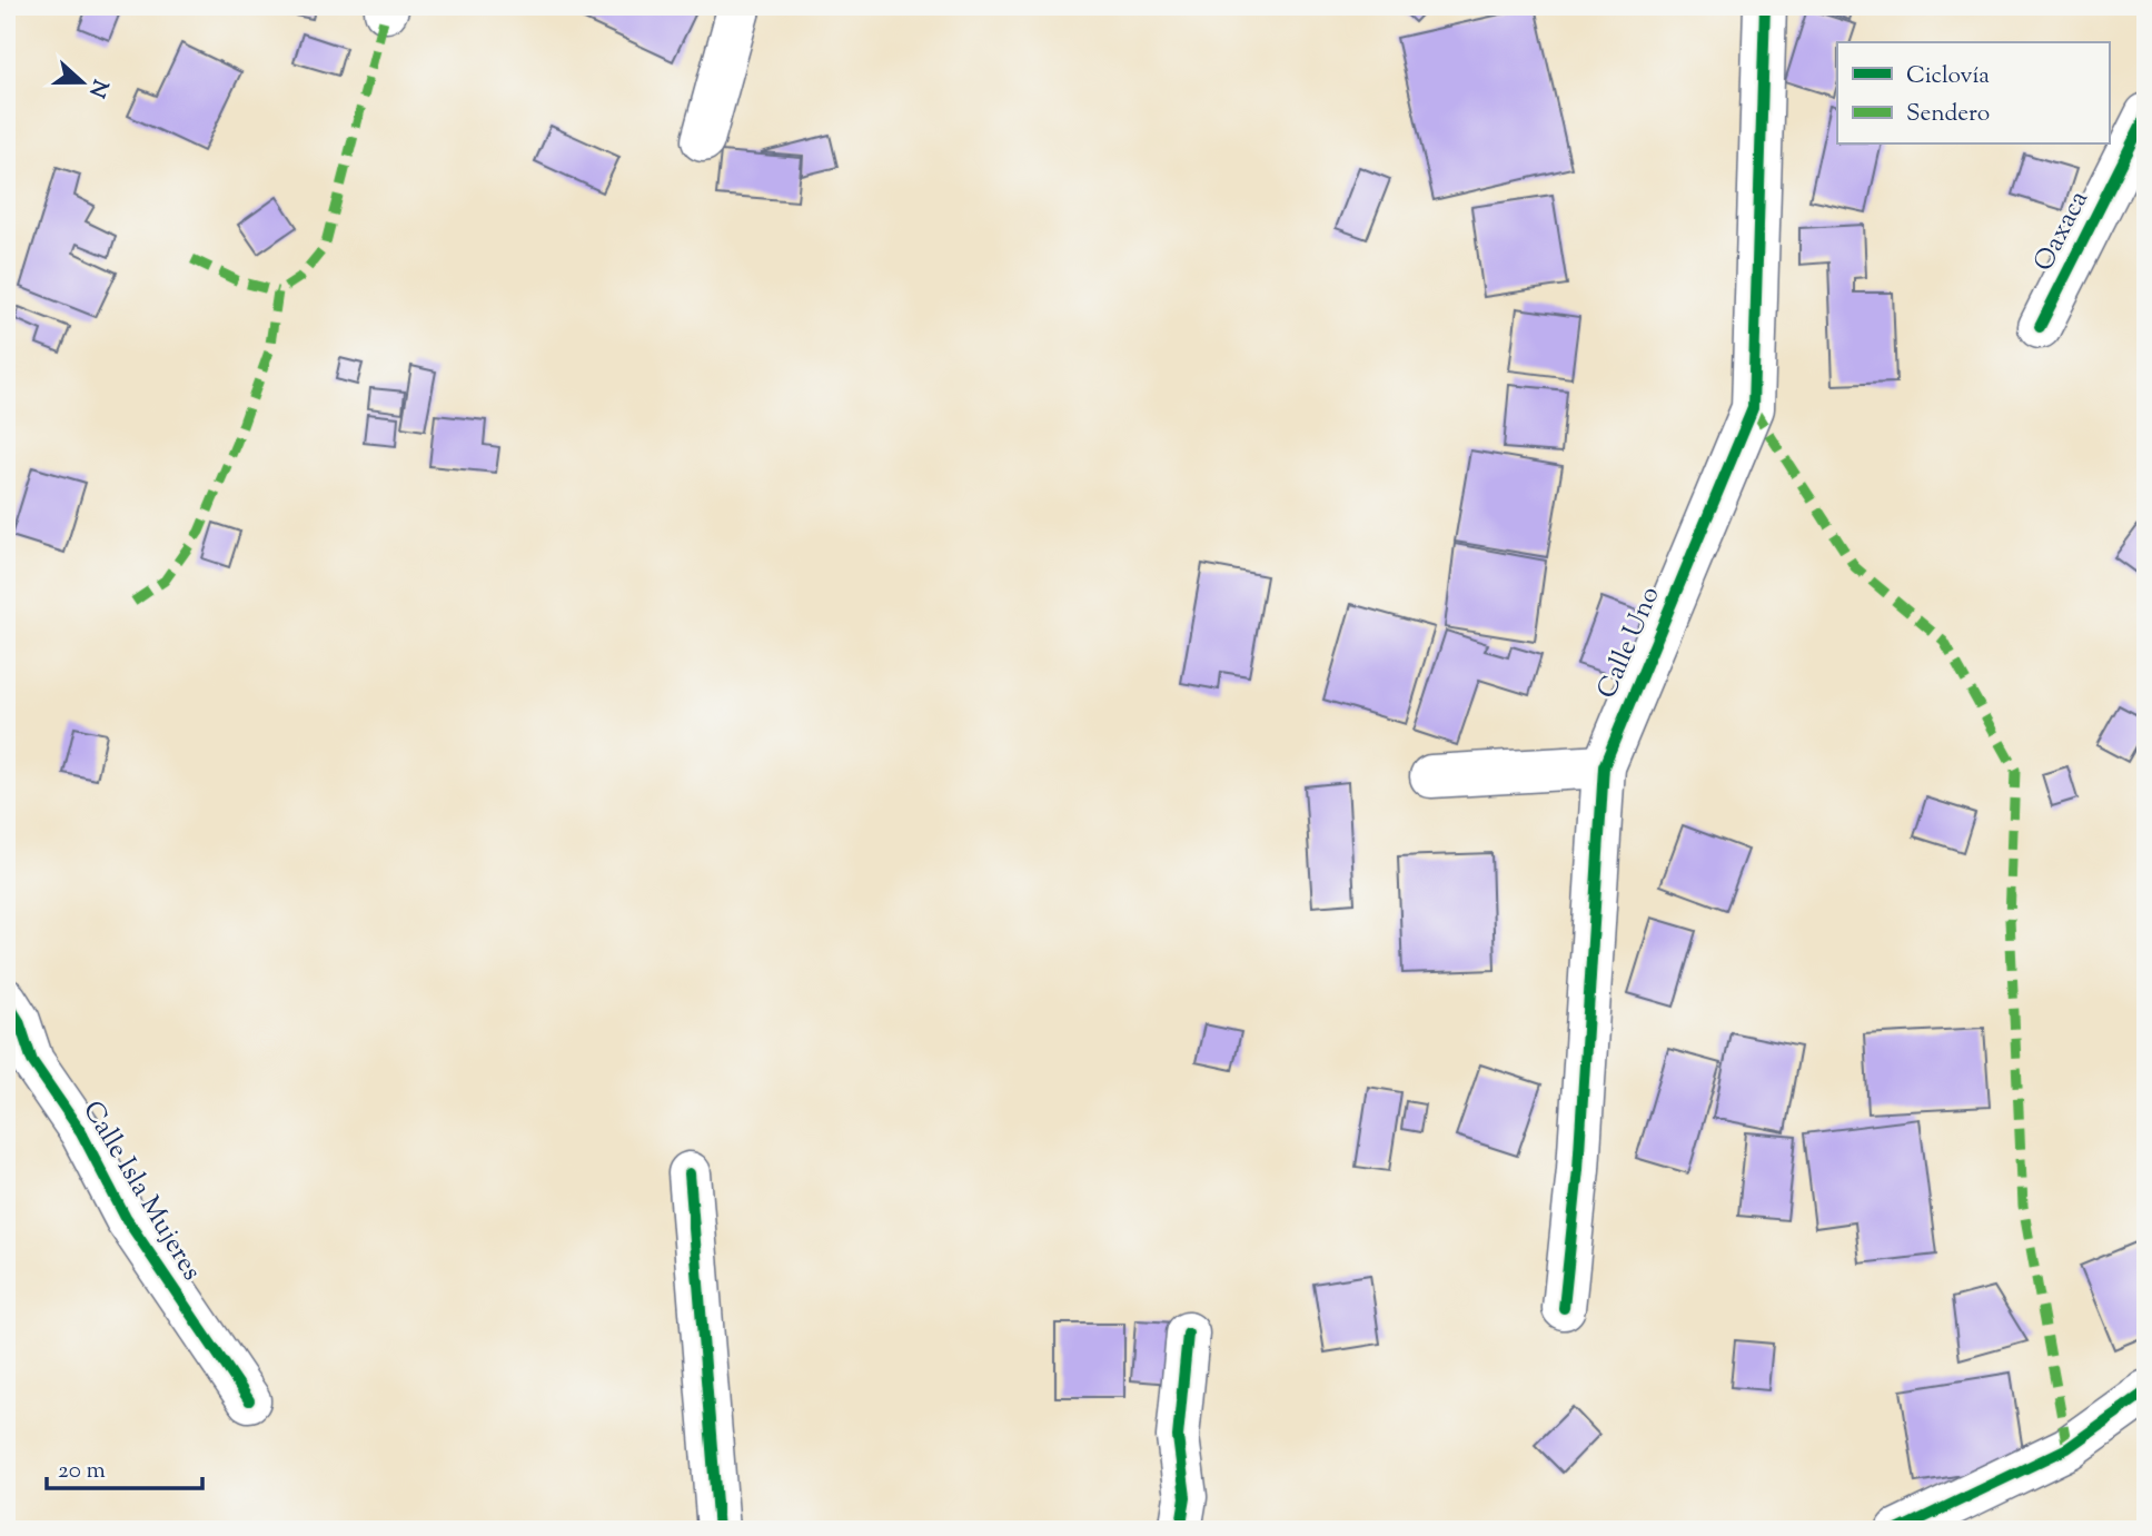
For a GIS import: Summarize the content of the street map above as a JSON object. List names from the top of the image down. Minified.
{"streets":{"street":["Oaxaca","Calle Uno","Calle Isla Mujeres"]},"legend":["Ciclovía","Sendero"],"scale_bar":"20 m","north":"right"}
